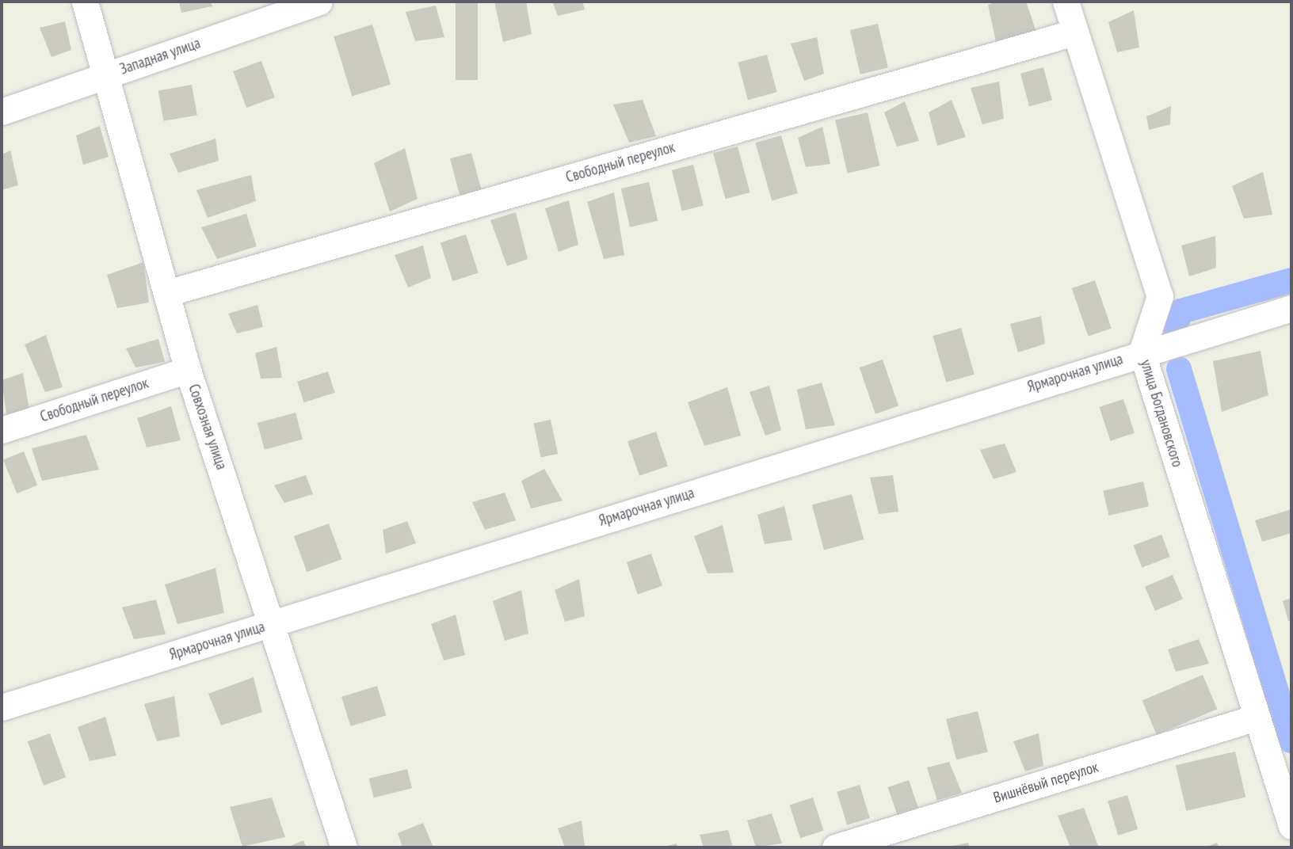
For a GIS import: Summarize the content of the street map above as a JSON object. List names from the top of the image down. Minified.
{"streets":{"street":["Западная улица","Свободный переулок","Ярмарочная улица","улица Богдановского","Совхозная улица","Вишнёвый переулок"]},"crossings":[["Западная улица","Совхозная улица"],["Свободный переулок","улица Богдановского"],["Свободный переулок","Совхозная улица"],["Ярмарочная улица","улица Богдановского"],["Ярмарочная улица","Совхозная улица"],["улица Богдановского","Вишнёвый переулок"]]}
